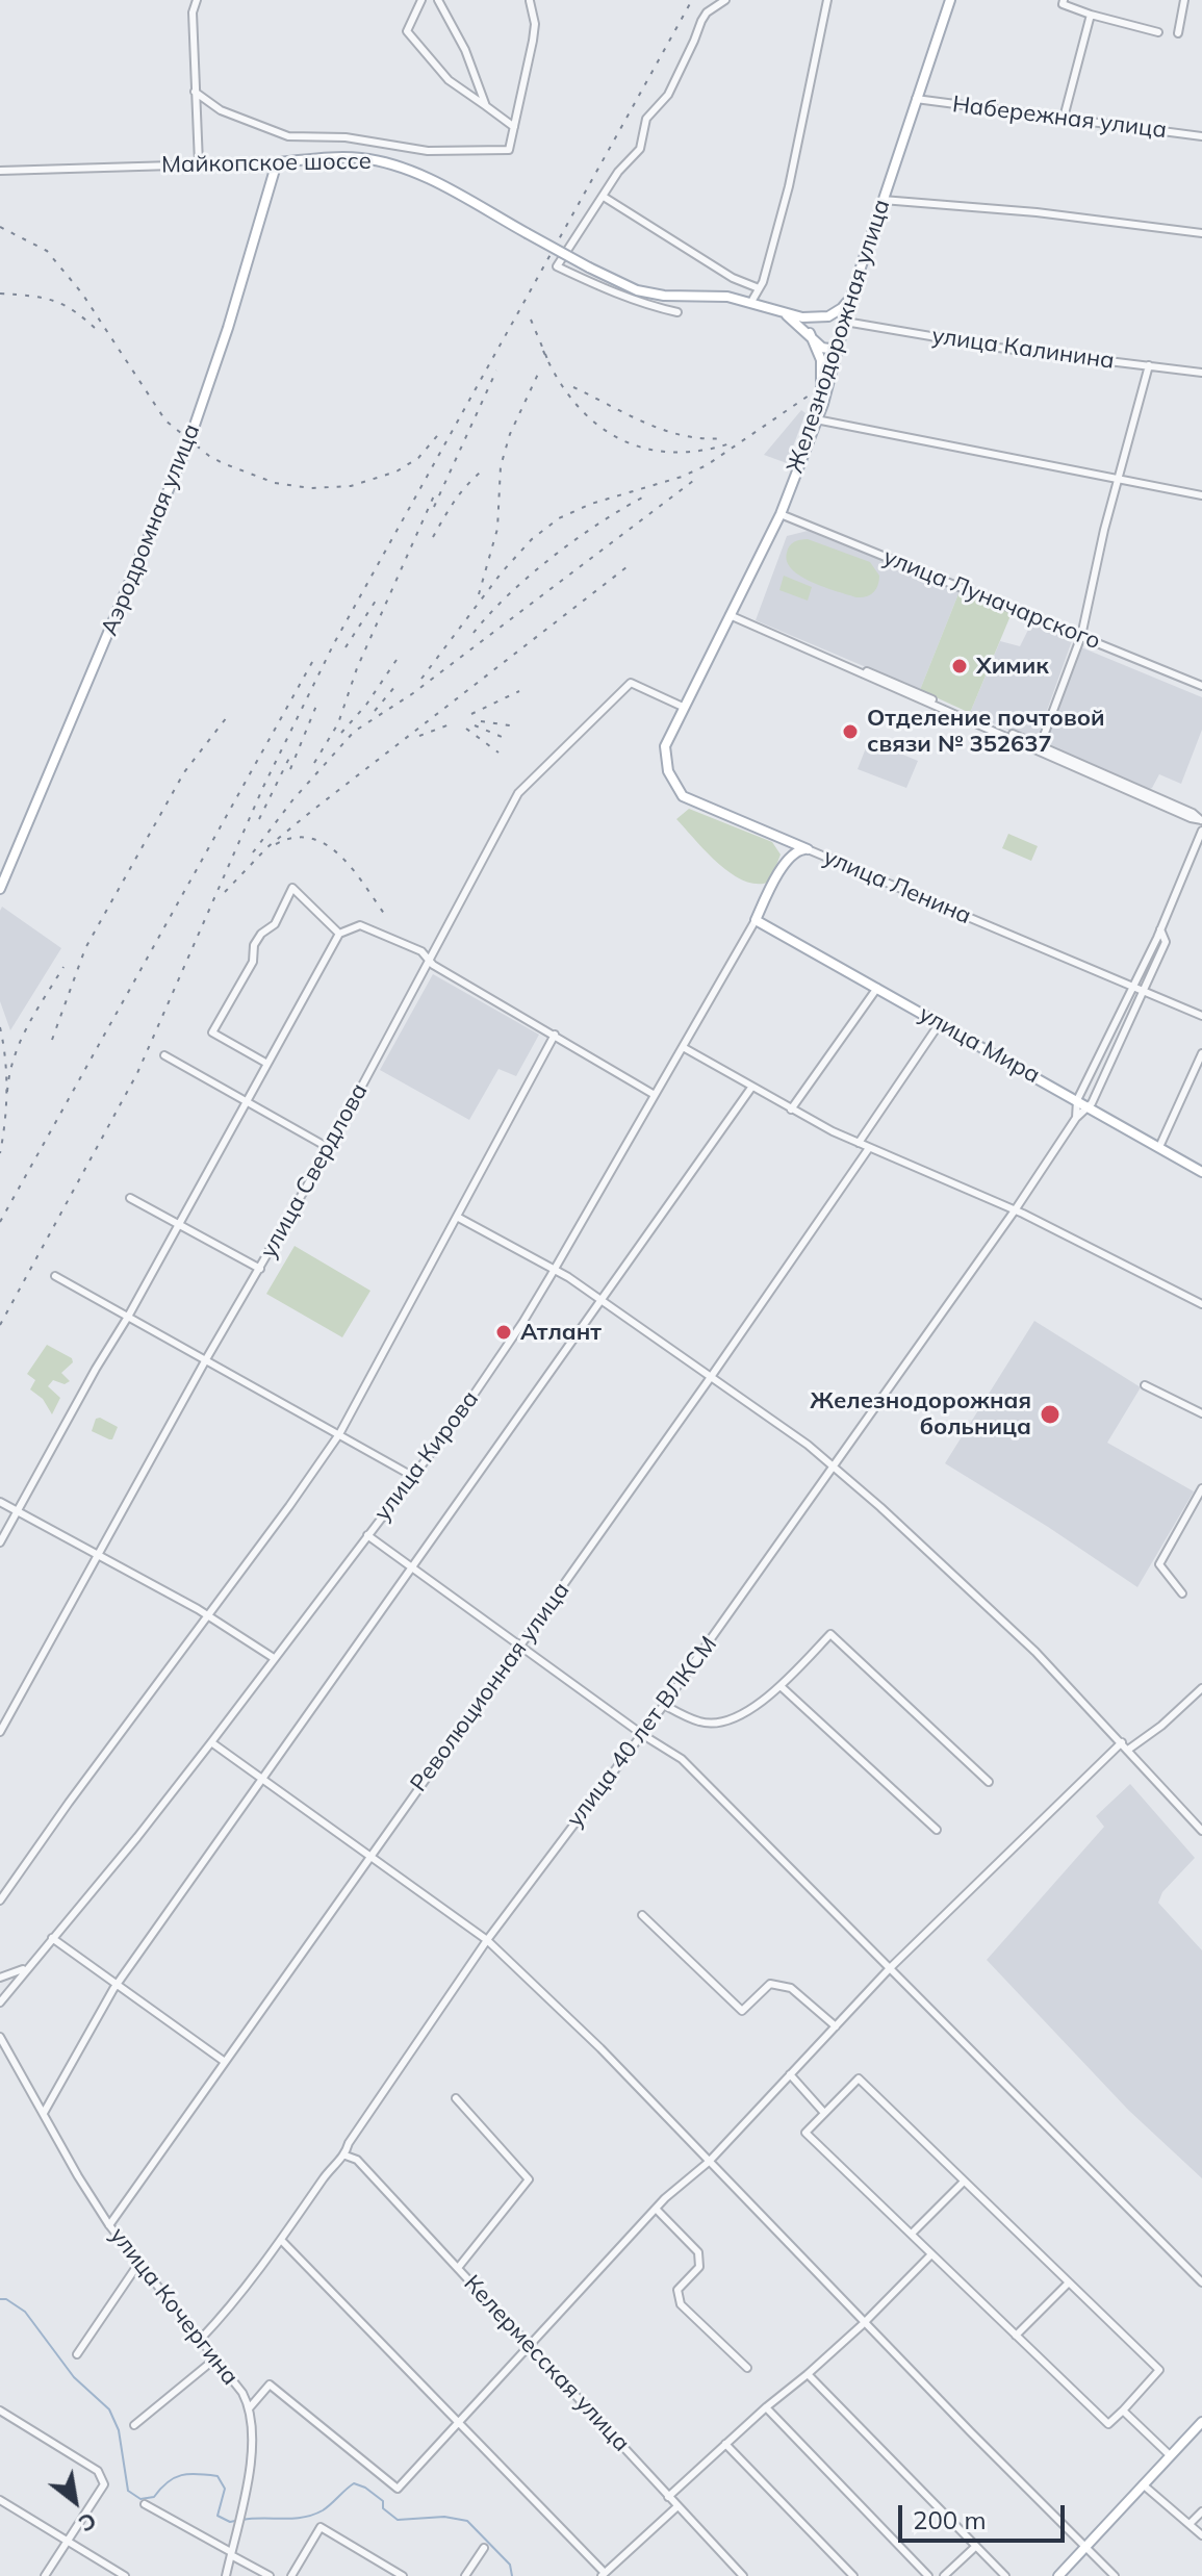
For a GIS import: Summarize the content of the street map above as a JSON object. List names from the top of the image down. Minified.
{"streets":{"main road":["Майкопское шоссе","Железнодорожная улица","Аэродромная улица","улица Ленина","улица Мира","улица Кирова"],"street":["Набережная улица","улица Калинина","улица Луначарского","улица Свердлова","Революционная улица","улица 40 лет ВЛКСМ","улица Кочергина","Келермесская улица"]},"crossings":[["Набережная улица","Железнодорожная улица"],["Майкопское шоссе","Аэродромная улица"],["Железнодорожная улица","улица Калинина"],["Железнодорожная улица","улица Луначарского"],["Железнодорожная улица","улица Ленина"],["Железнодорожная улица","улица Свердлова"],["улица Ленина","улица Свердлова"],["улица Ленина","улица 40 лет ВЛКСМ"],["улица Мира","улица Кирова"],["улица Мира","улица 40 лет ВЛКСМ"],["Революционная улица","улица Кочергина"],["улица 40 лет ВЛКСМ","улица Кочергина"],["улица 40 лет ВЛКСМ","Келермесская улица"]],"places":["Химик","Отделение почтовой связи № 352637","Атлант","Железнодорожная больница"],"scale_bar":"200 m","north":"bottom right"}
